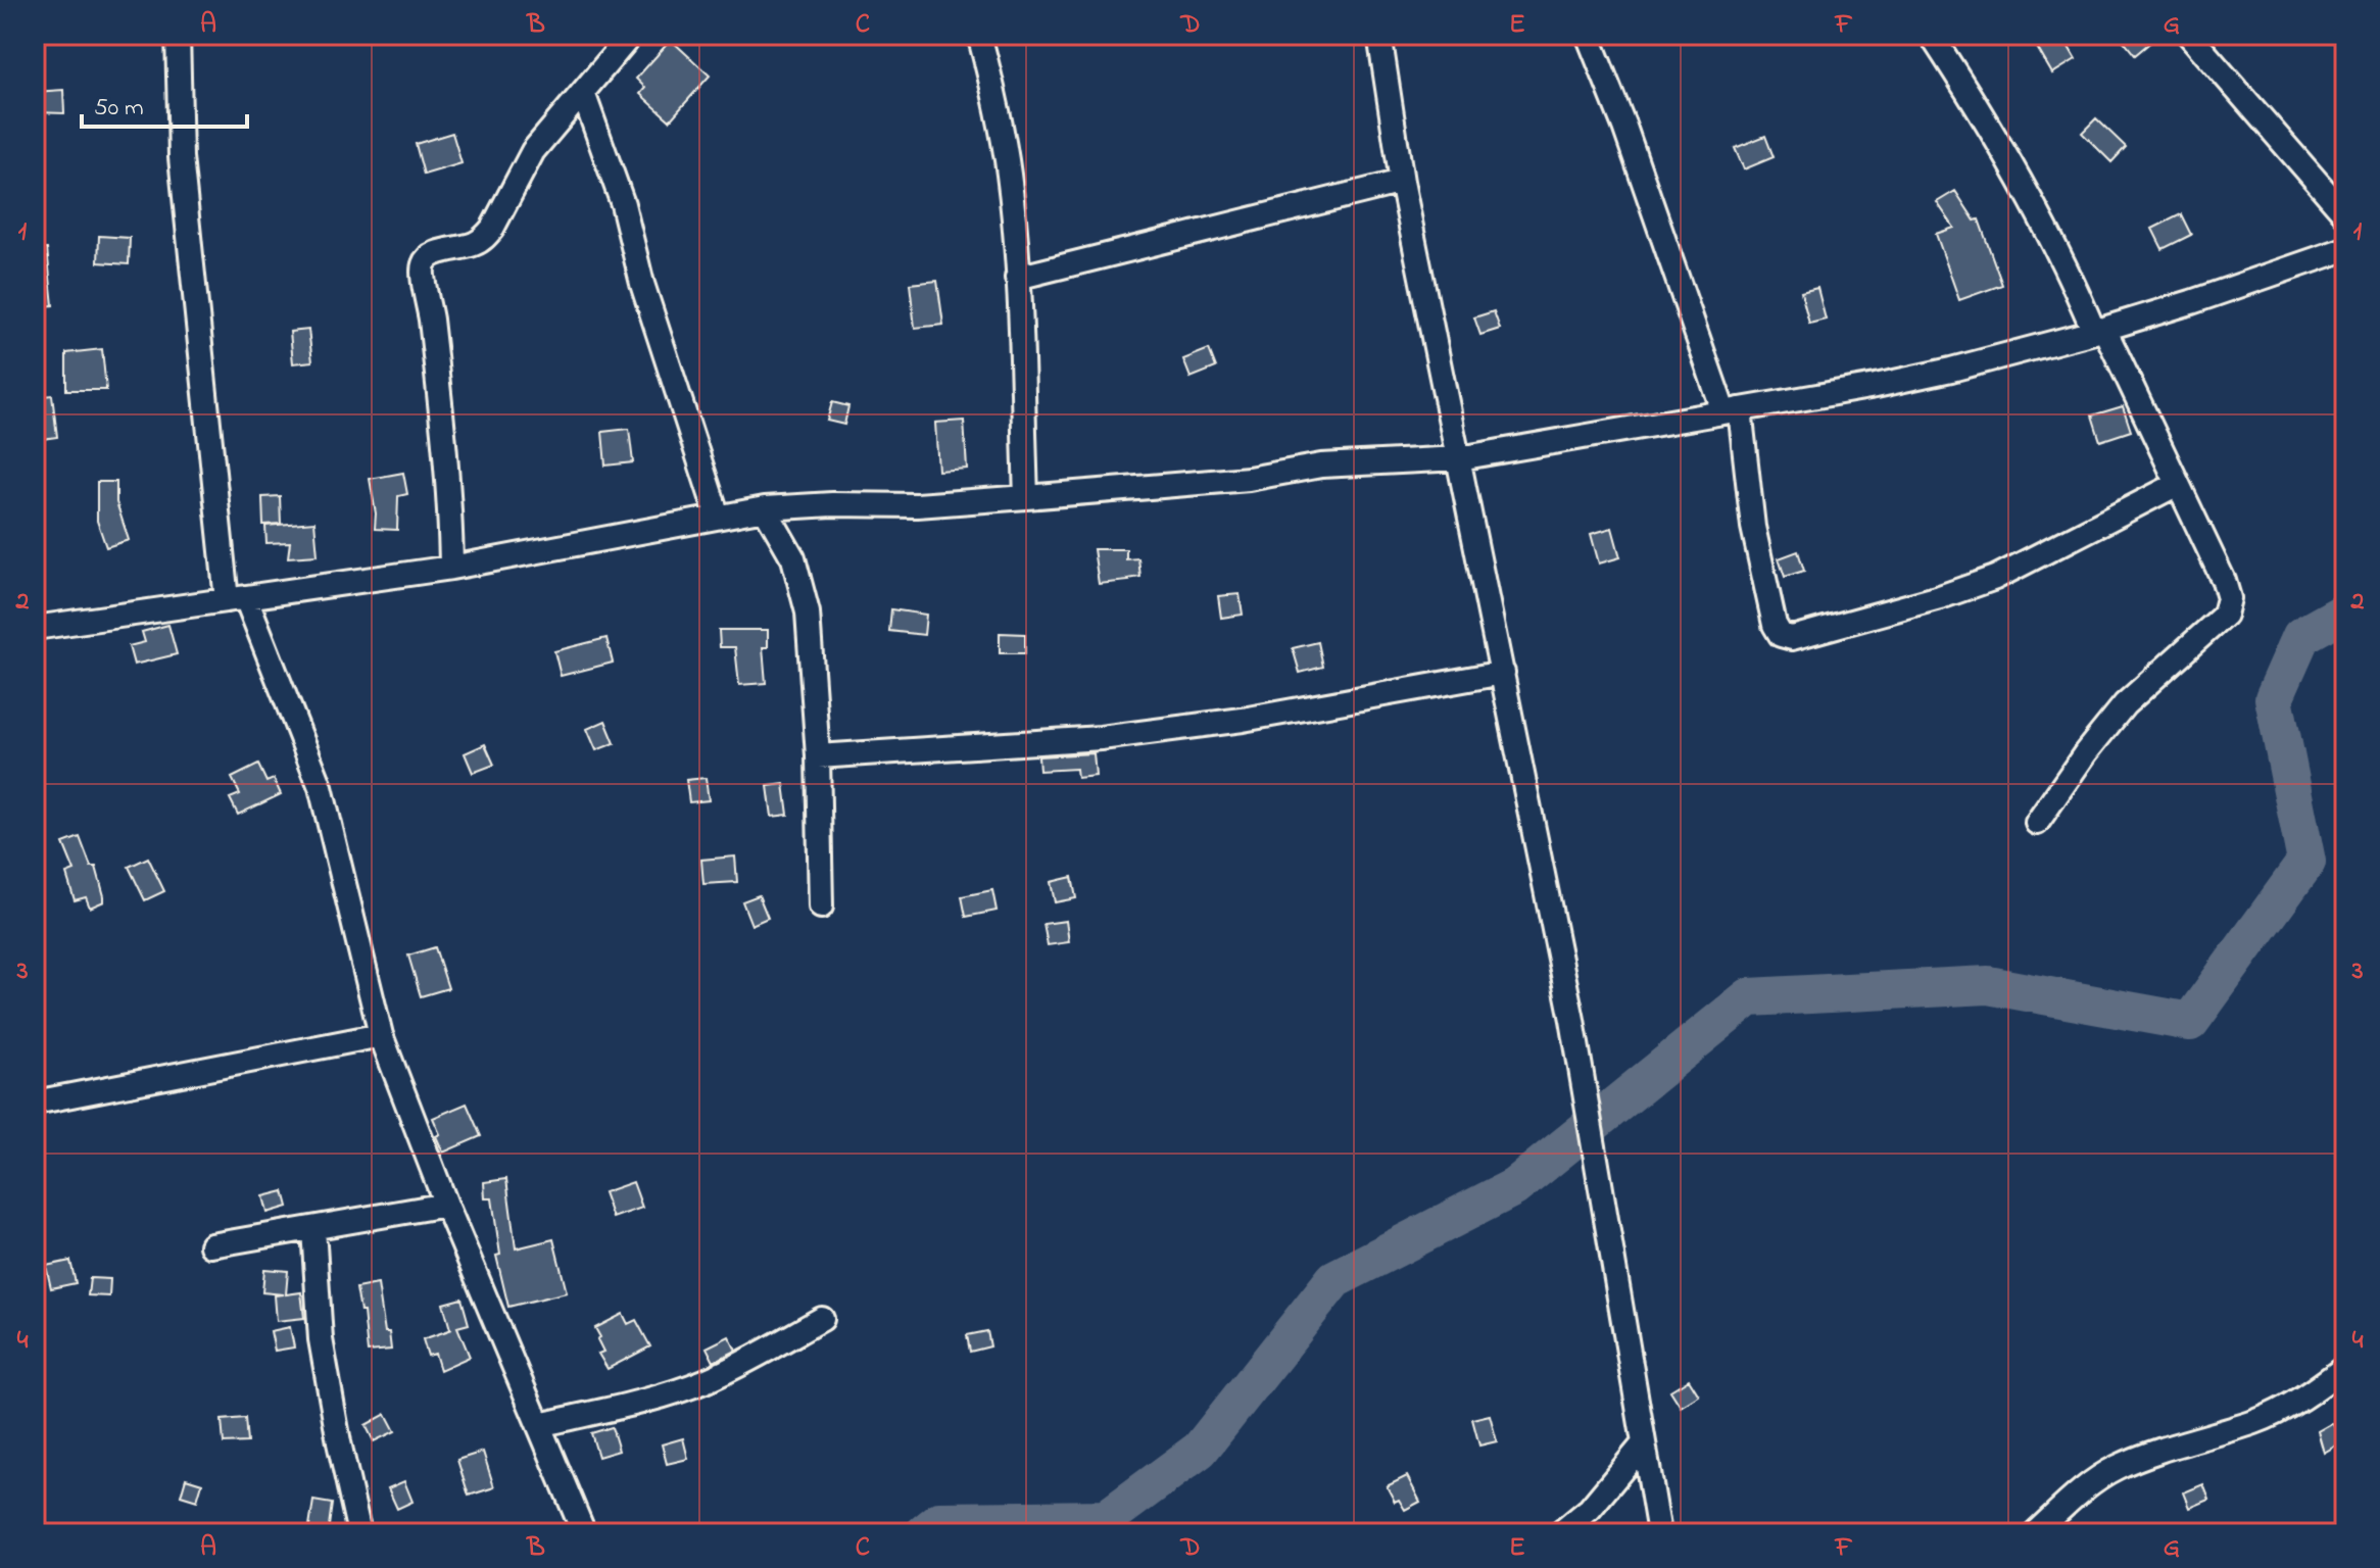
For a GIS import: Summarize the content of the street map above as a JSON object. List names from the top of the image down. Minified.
{"scale_bar":"50 m","grid":{"columns":["A","B","C","D","E","F","G"],"rows":["1","2","3","4"]}}
